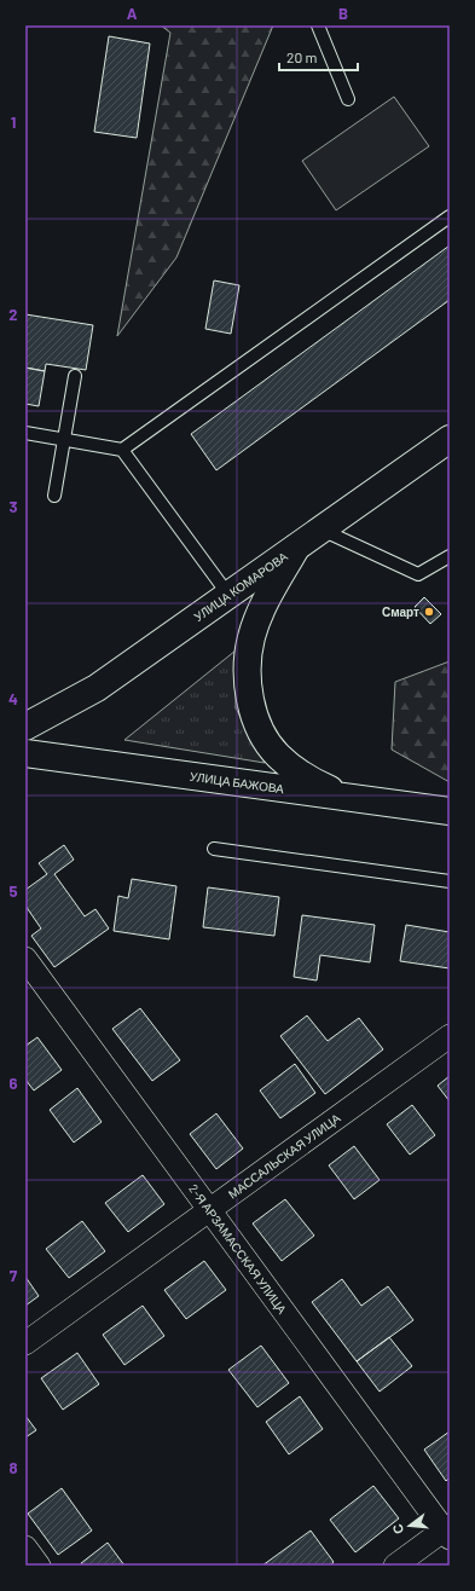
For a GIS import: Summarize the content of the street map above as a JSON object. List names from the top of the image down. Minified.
{"streets":{"main road":["УЛИЦА КОМАРОВА","УЛИЦА БАЖОВА"],"street":["МАССАЛЬСКАЯ УЛИЦА","2-Я АРЗАМАССКАЯ УЛИЦА"]},"crossings":[["МАССАЛЬСКАЯ УЛИЦА","2-Я АРЗАМАССКАЯ УЛИЦА"]],"places":["Смарт"],"scale_bar":"20 m","north":"left","grid":{"columns":["A","B"],"rows":["1","2","3","4","5","6","7","8"]}}
